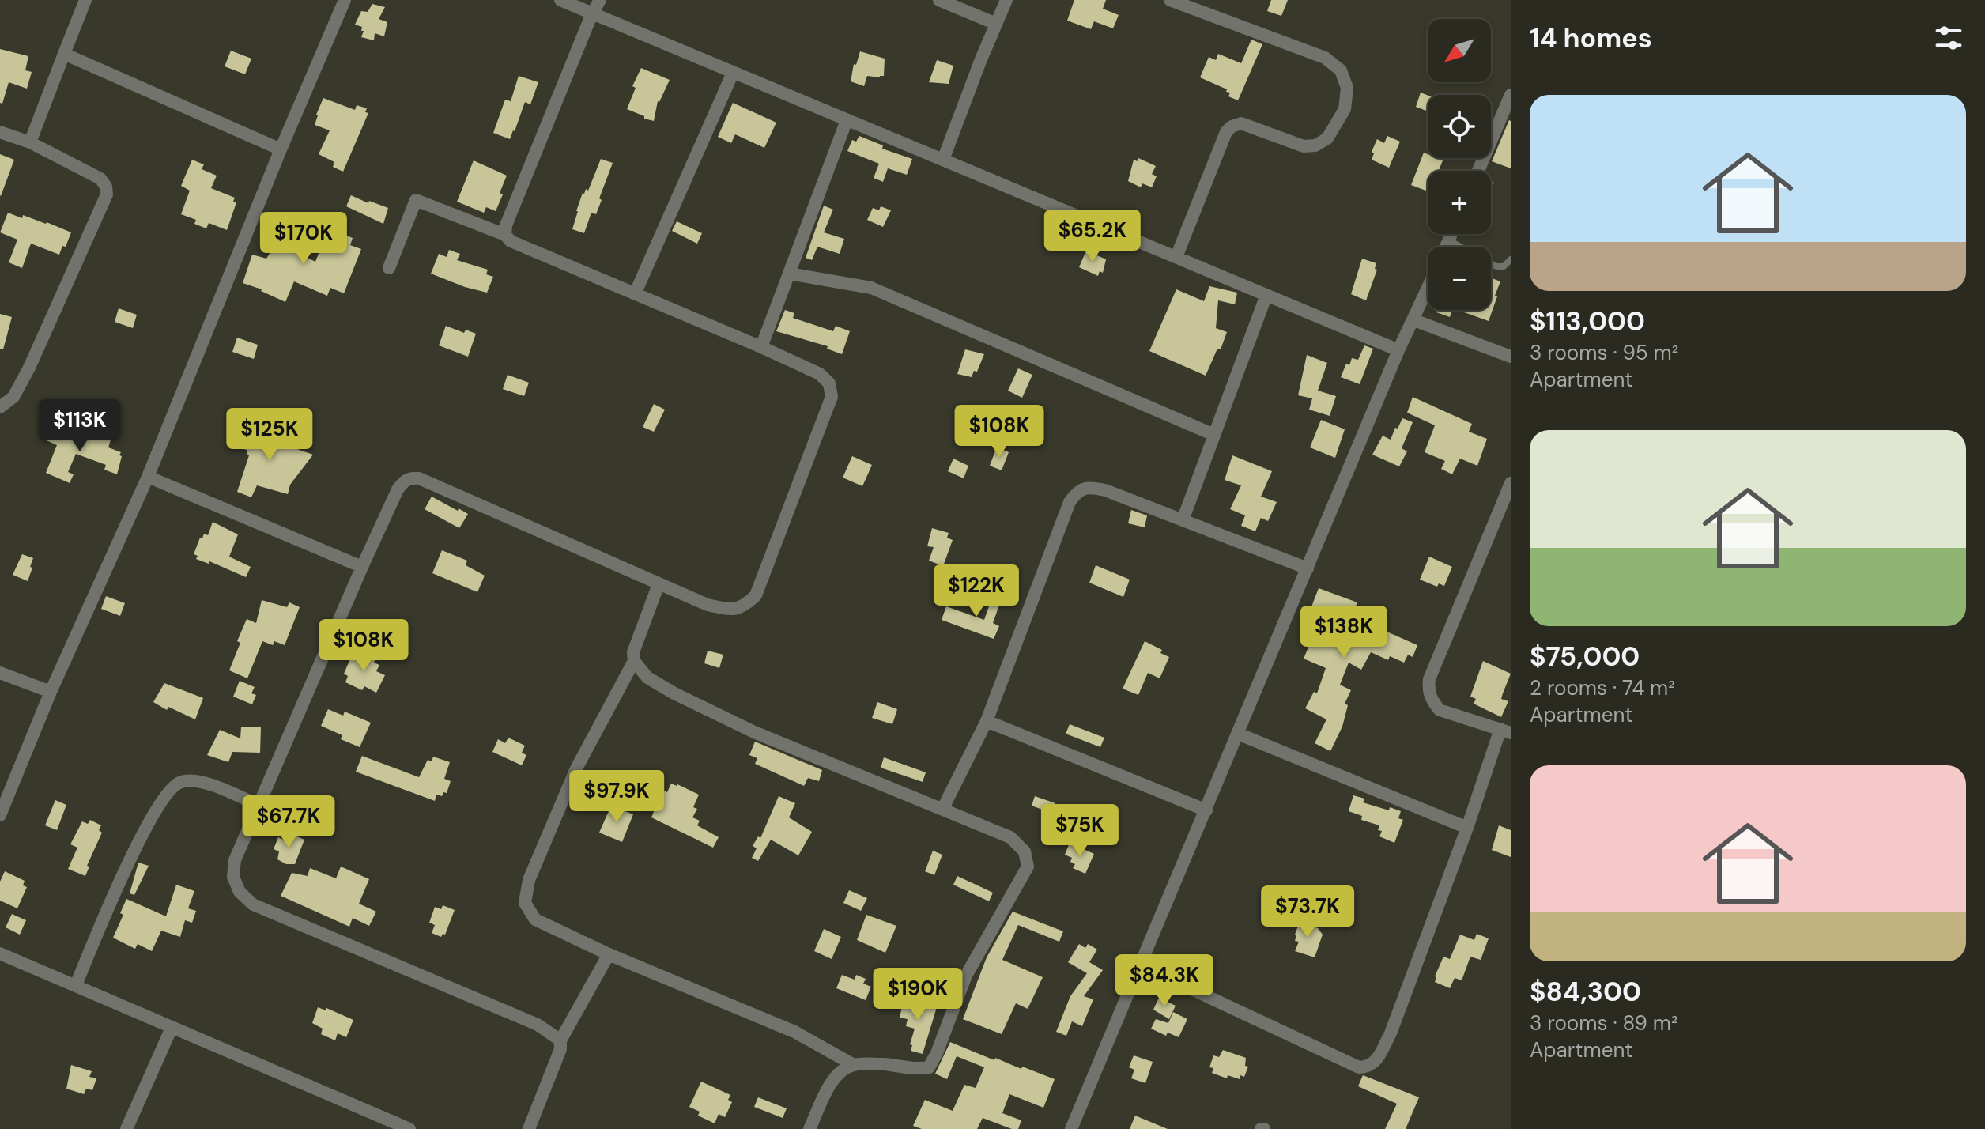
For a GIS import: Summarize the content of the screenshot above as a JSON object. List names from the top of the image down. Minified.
{"north":"bottom left","page":{"heading":"14 homes","map_buttons":["+","−"],"list":[{"name":"$113,000","note":"3 rooms · 95 m² · Apartment"},{"name":"$75,000","note":"2 rooms · 74 m² · Apartment"},{"name":"$84,300","note":"3 rooms · 89 m² · Apartment"}],"price":["$65.2K","$170K","$113K","$108K","$125K","$122K","$138K","$108K","$97.9K","$67.7K","$75K","$73.7K","$84.3K","$190K"]}}
